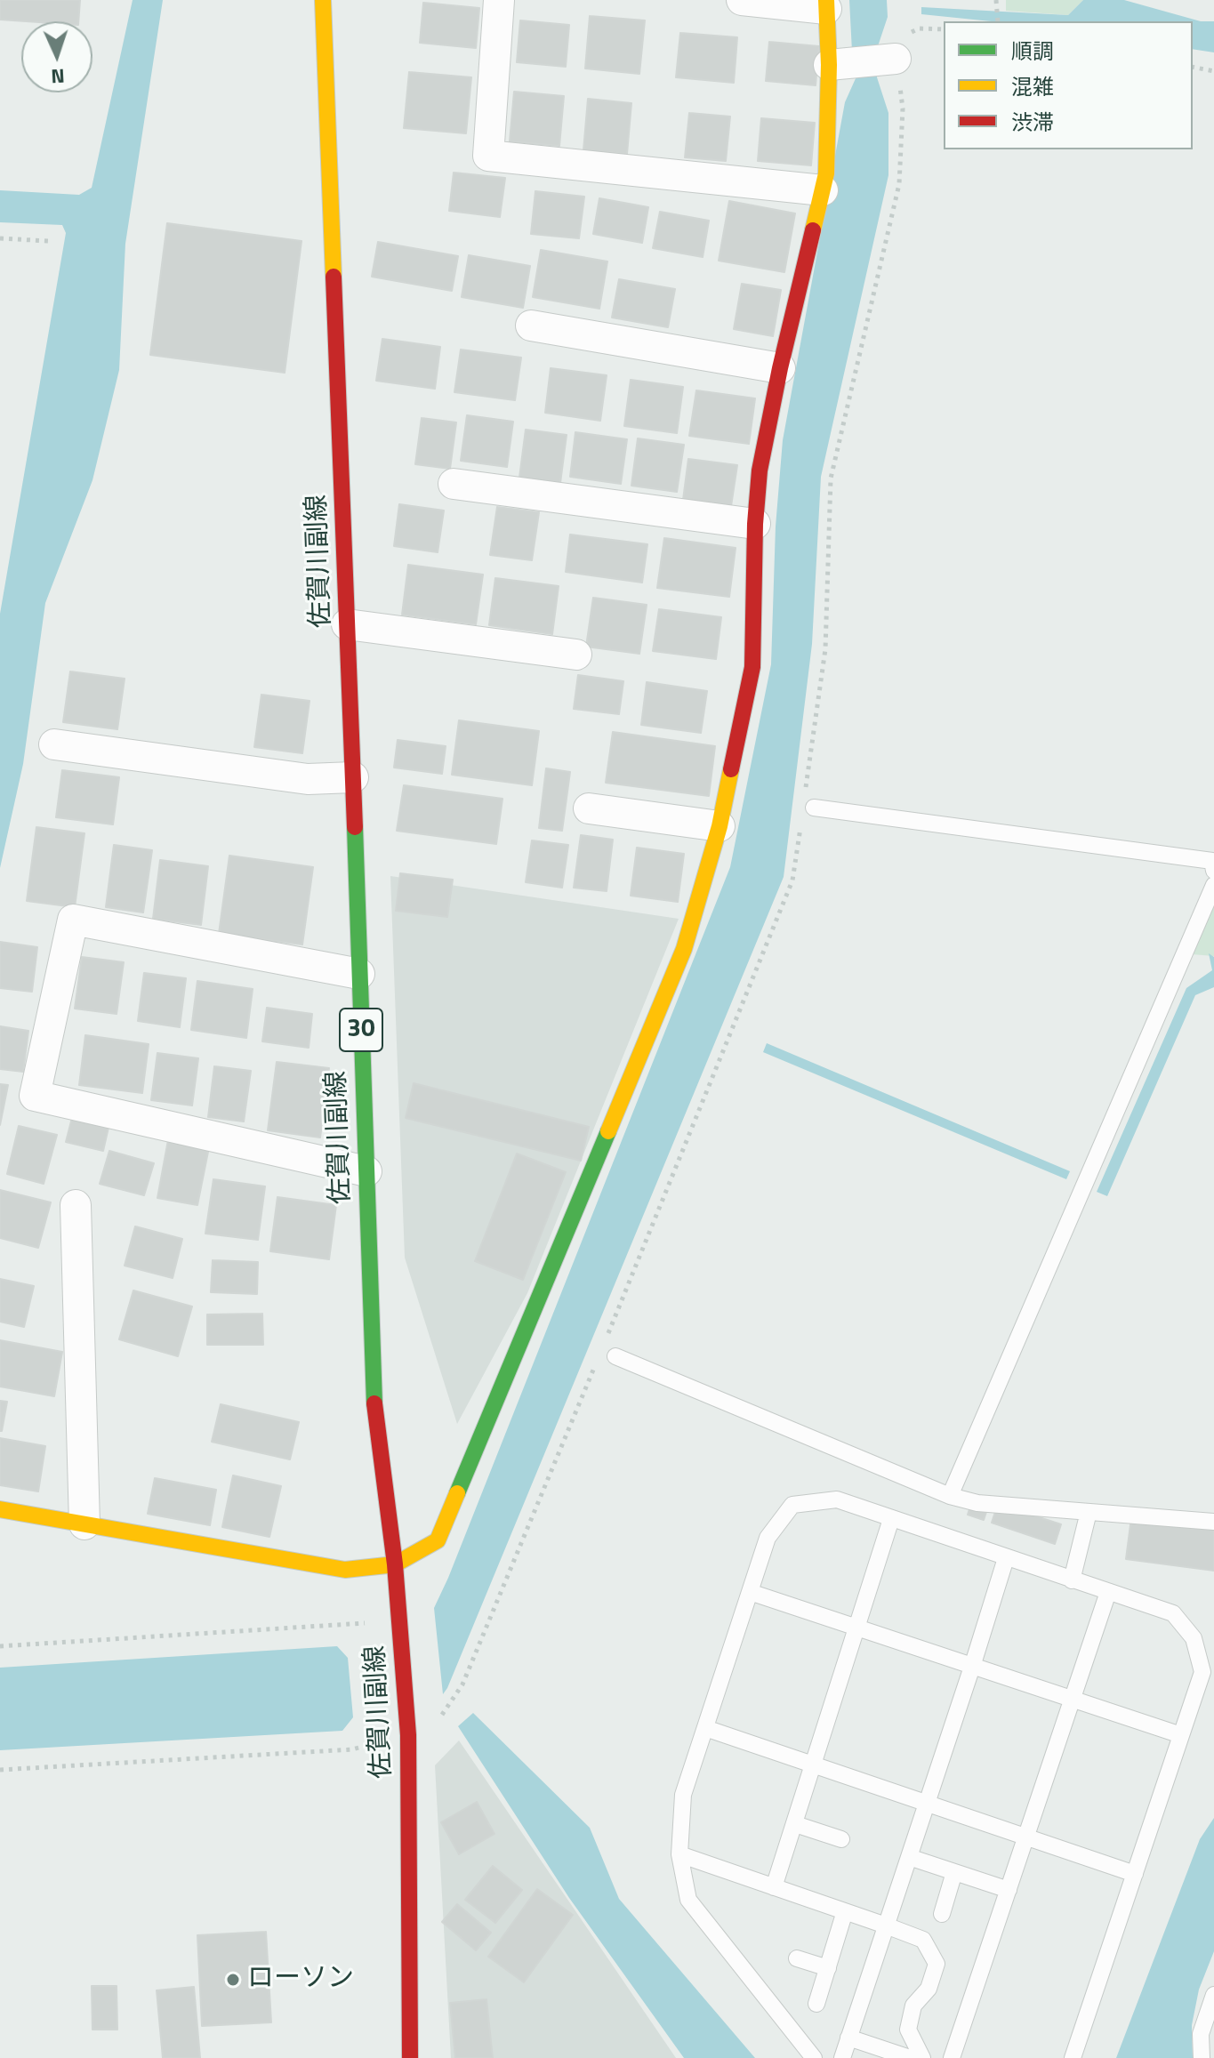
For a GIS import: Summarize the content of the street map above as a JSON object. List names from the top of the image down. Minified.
{"streets":{"main road":["佐賀川副線","30"]},"places":["ローソン"],"legend":["順調","混雑","渋滞"],"north":"bottom"}
